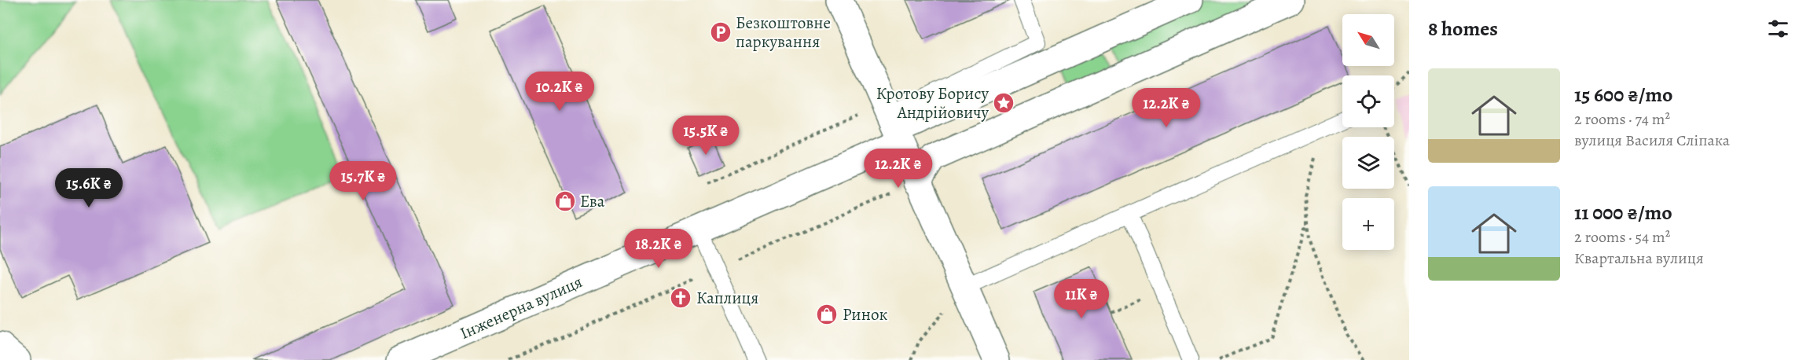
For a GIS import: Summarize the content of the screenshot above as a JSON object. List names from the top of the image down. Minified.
{"streets":{"street":["Інженерна вулиця"]},"places":{"parking":["Безкоштовне паркування"],"place":["Кротову Борису Андрійовичу"],"shop":["Ева","Ринок"],"church":["Каплиця"]},"north":"top left","page":{"heading":"8 homes","map_buttons":"+","list":[{"name":"15 600 ₴/mo","note":"2 rooms · 74 m² · вулиця Василя Сліпака"},{"name":"11 000 ₴/mo","note":"2 rooms · 54 m² · Квартальна вулиця"}],"price":["10.2K ₴","12.2K ₴","15.5K ₴","12.2K ₴","15.7K ₴","15.6K ₴","18.2K ₴","11K ₴"]}}
